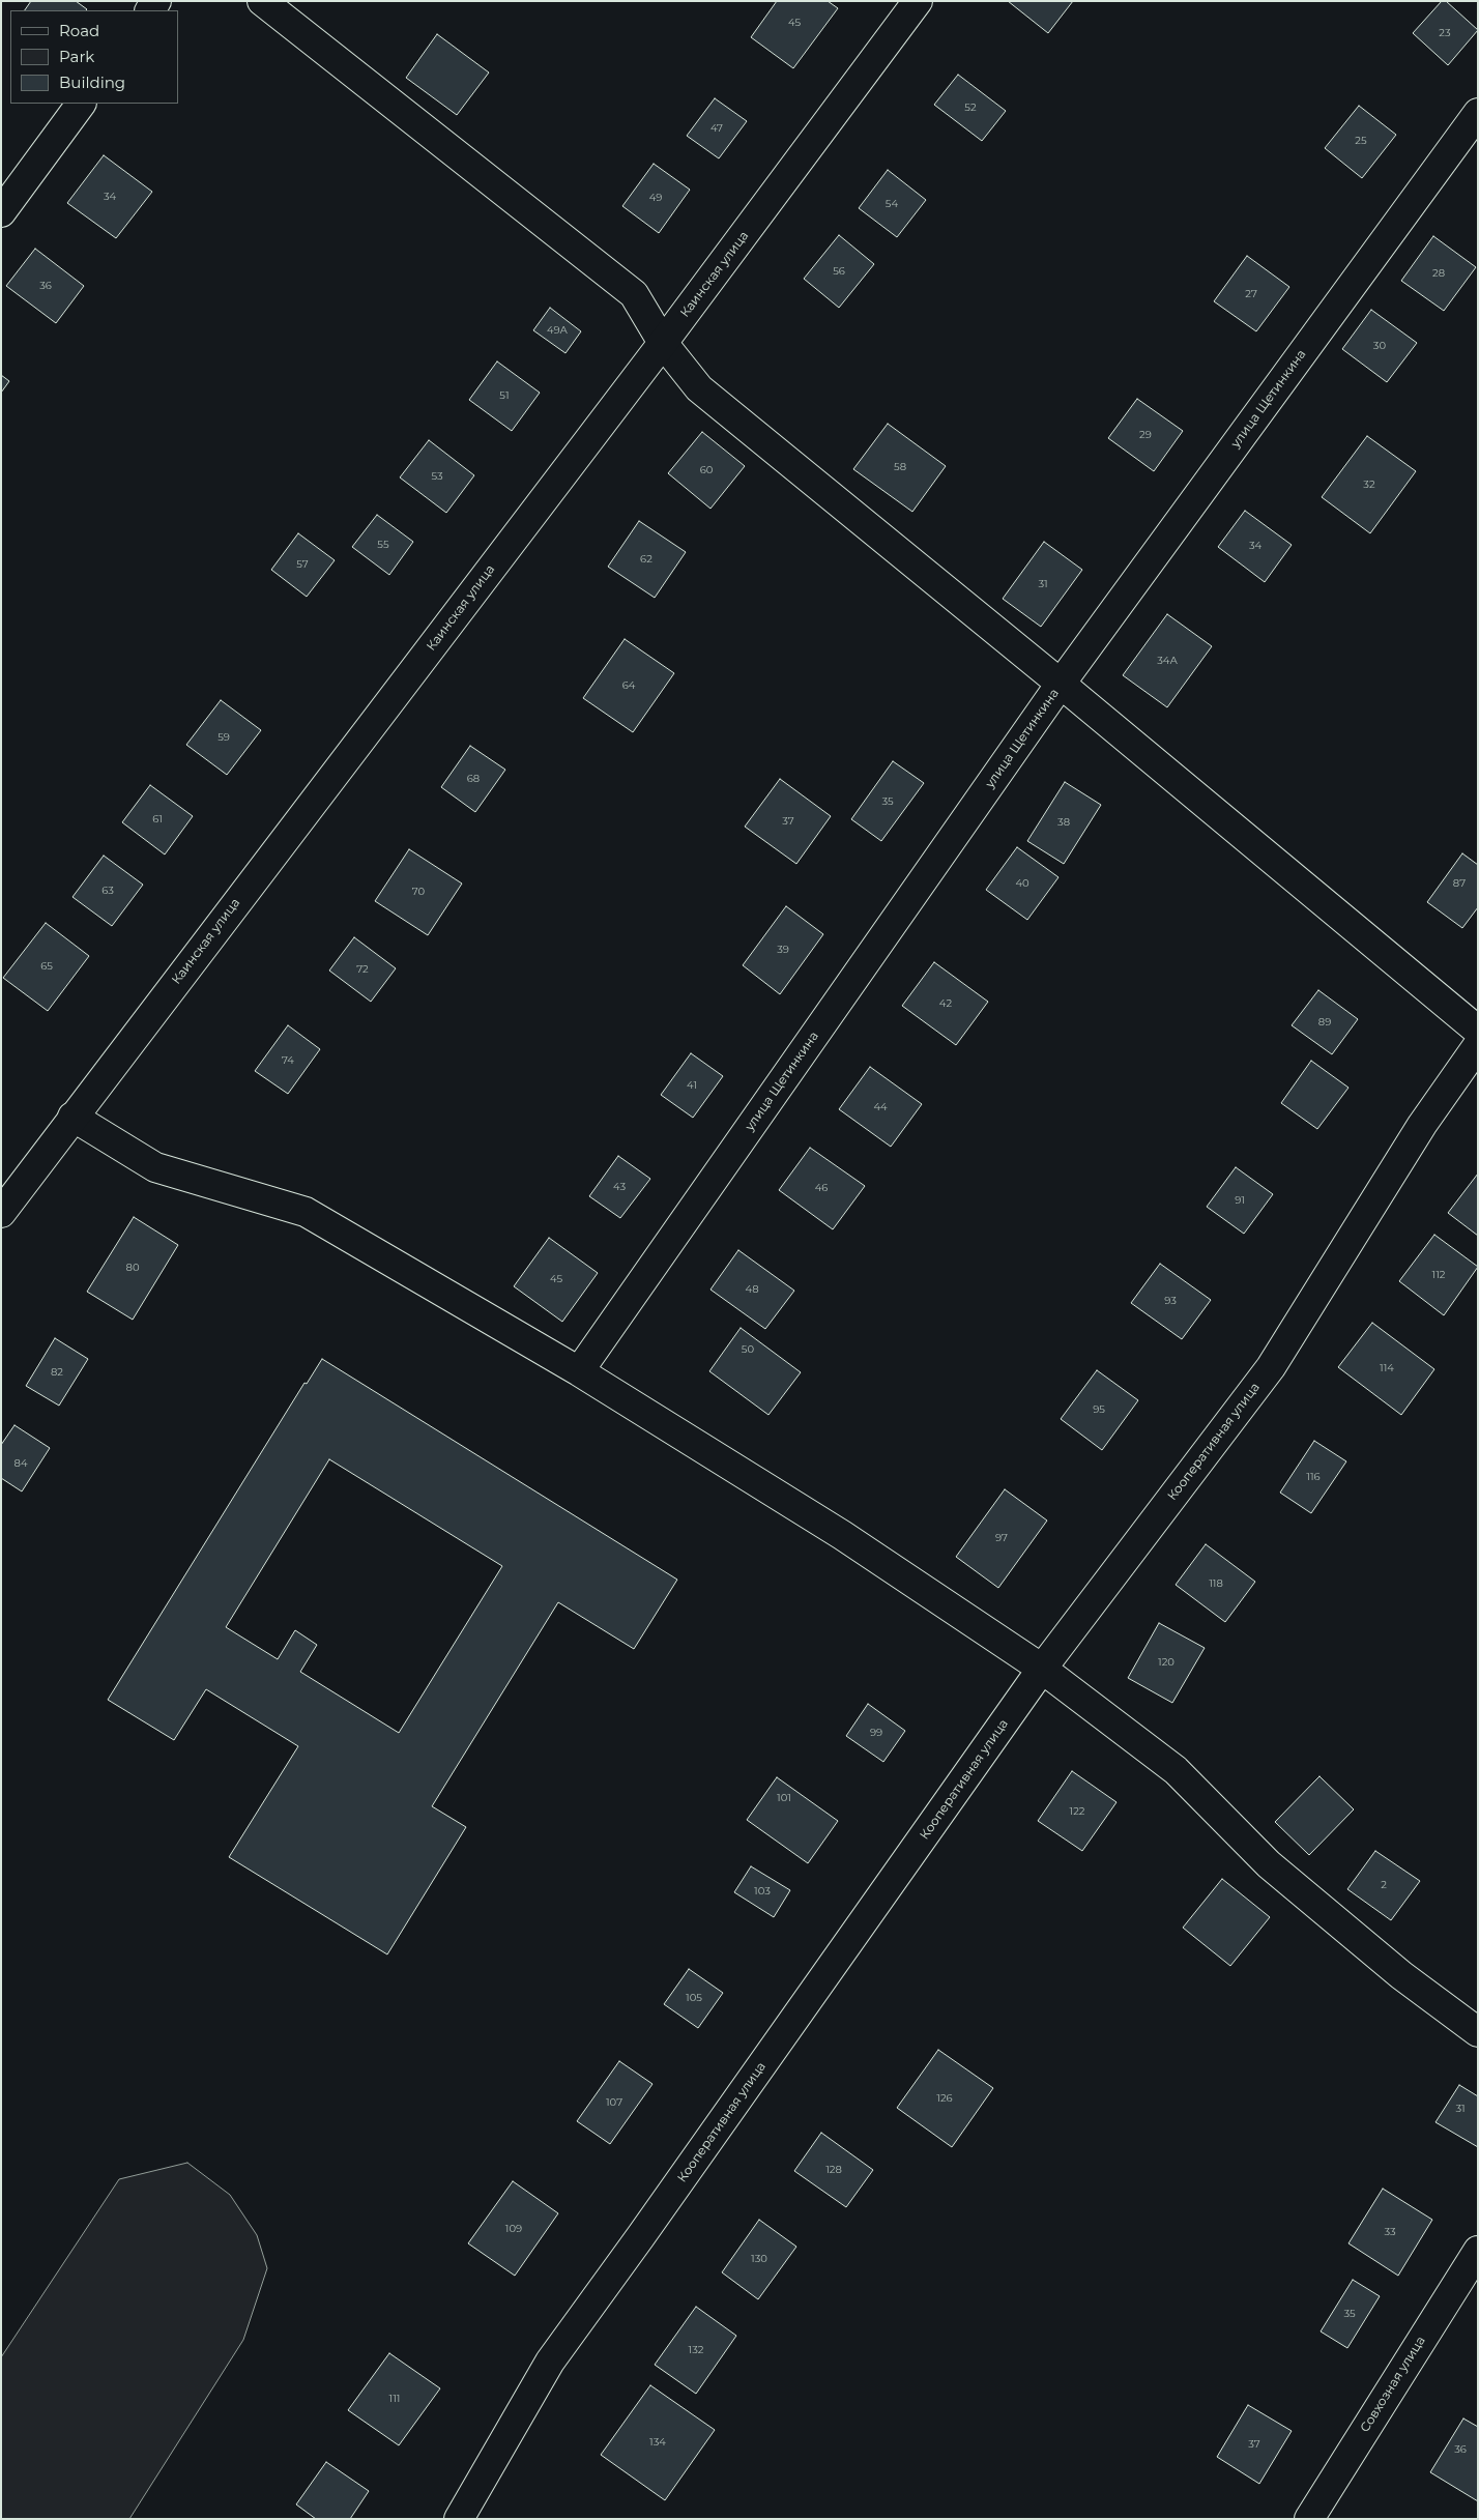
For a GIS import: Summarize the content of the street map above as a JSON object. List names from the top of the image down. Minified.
{"streets":{"street":["Каинская улица","улица Щетинкина","Кооперативная улица","Совхозная улица"]},"house_numbers":["45","23","52","47","25","34","49","54","56","28","36","27","49А","30","51","29","58","60","53","32","55","34","62","57","31","34А","64","59","68","35","61","37","38","40","87","63","70","39","65","72","42","89","74","41","44","43","46","91","80","112","45","48","93","50","114","82","95","84","116","97","118","120","99","101","122","2","103","105","126","107","31","128","109","33","130","35","132","111","134","37","36"],"legend":["Road","Park","Building"]}
